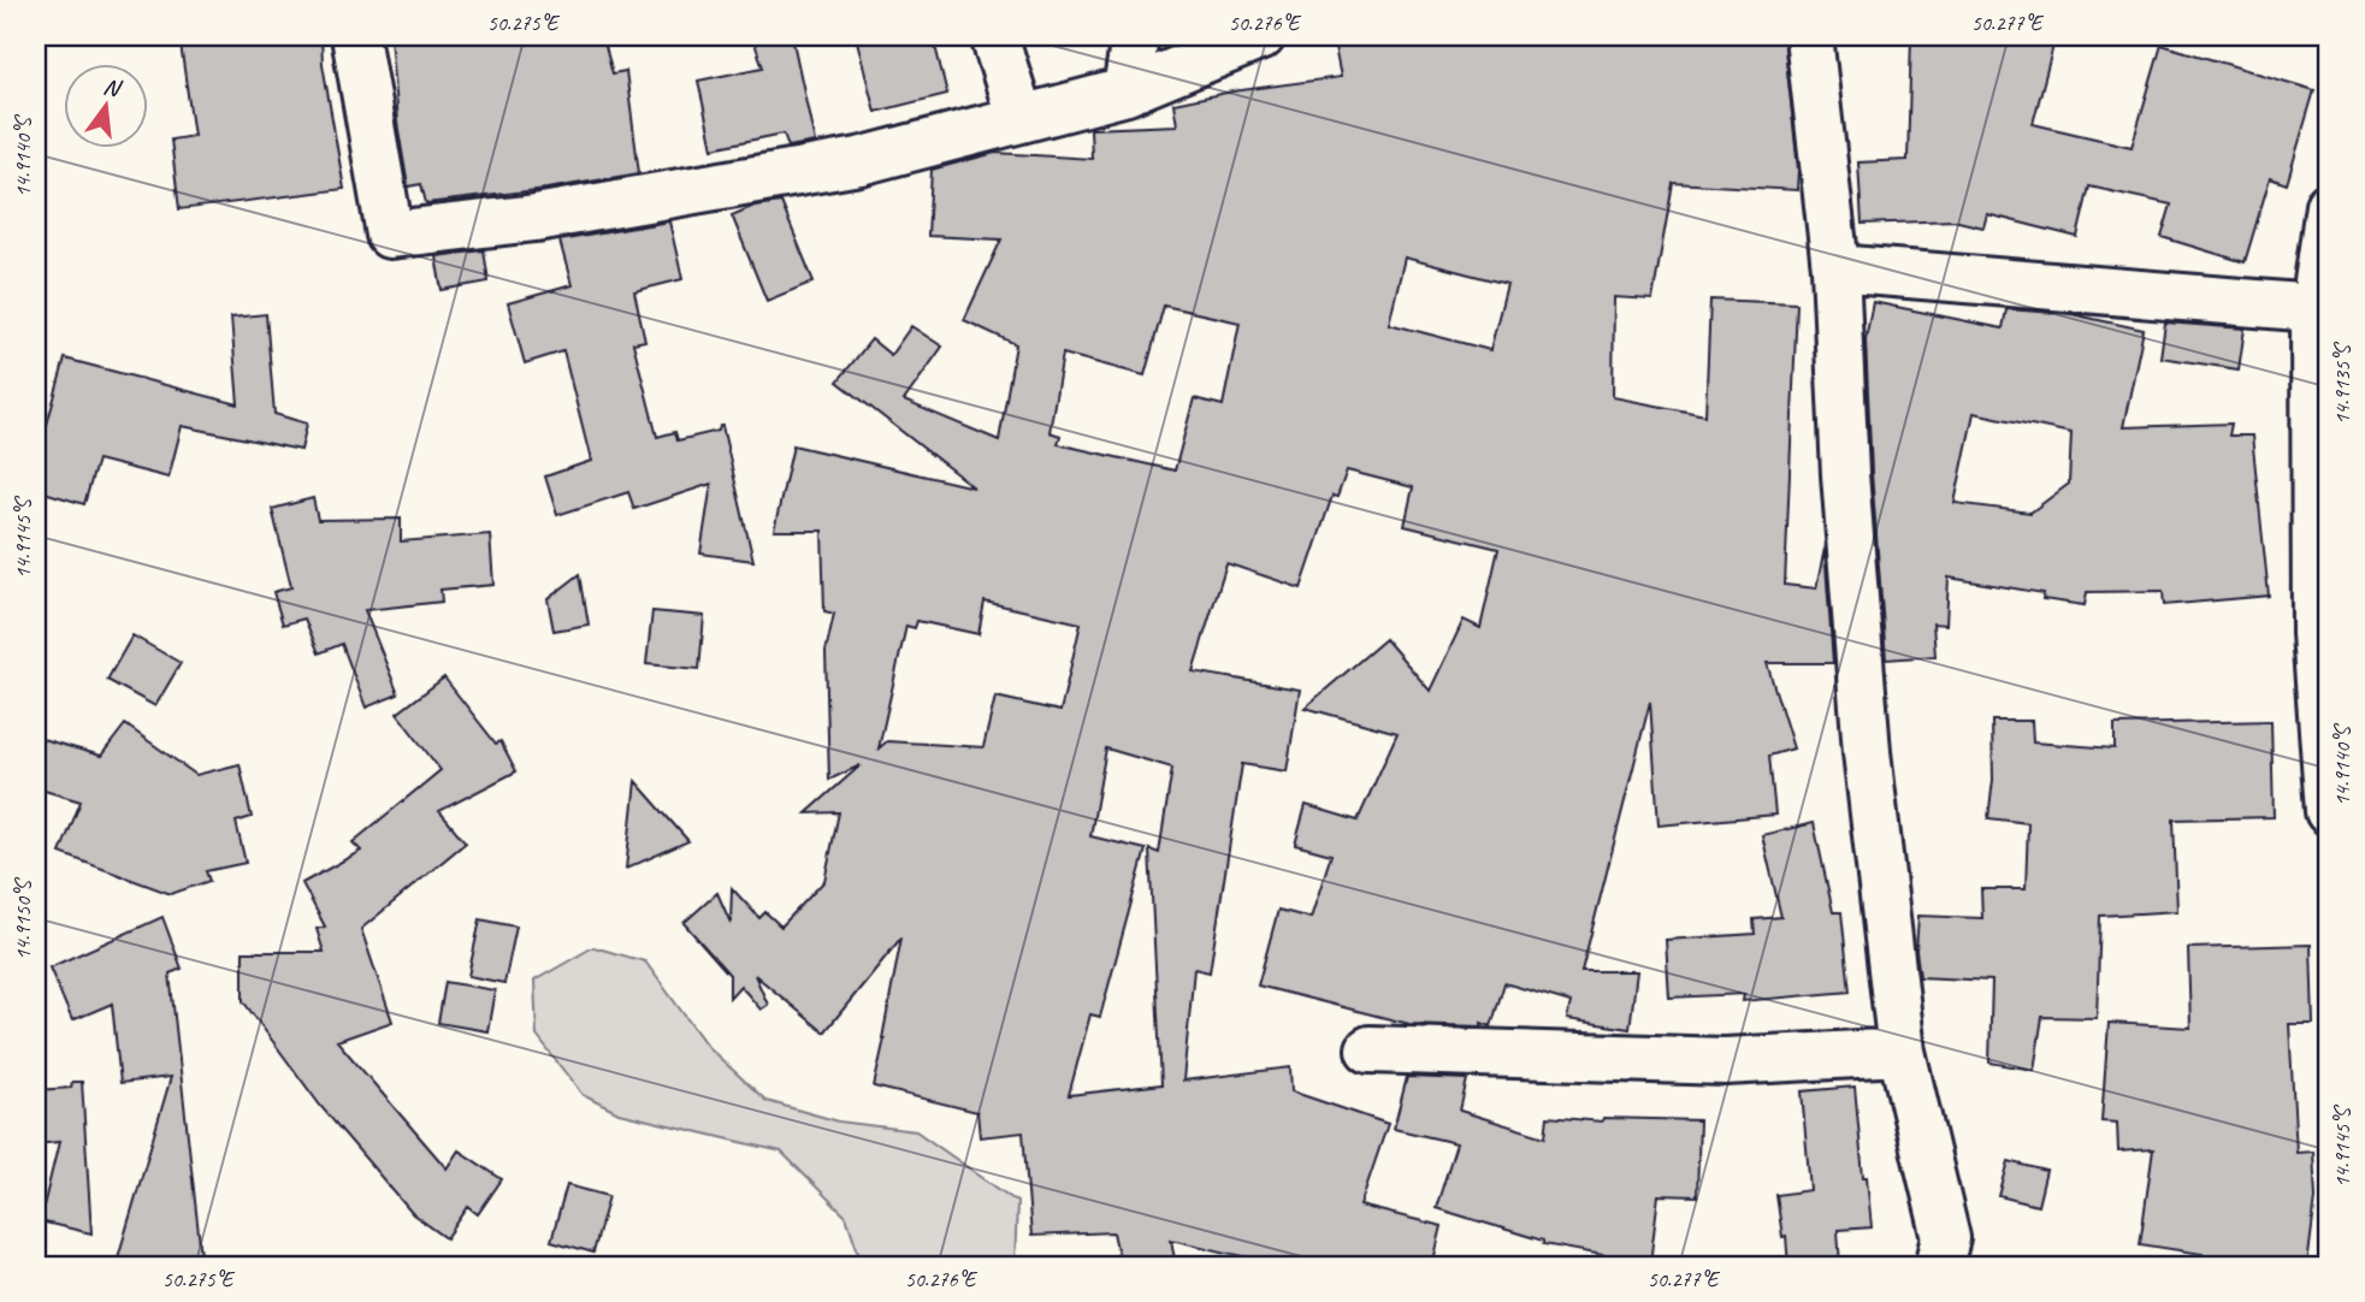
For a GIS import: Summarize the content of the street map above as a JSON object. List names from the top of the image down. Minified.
{"north":"top","coordinates":["50.275°E","50.276°E","50.277°E","14.9140°S","14.9135°S","14.9145°S","14.9150°S"]}
